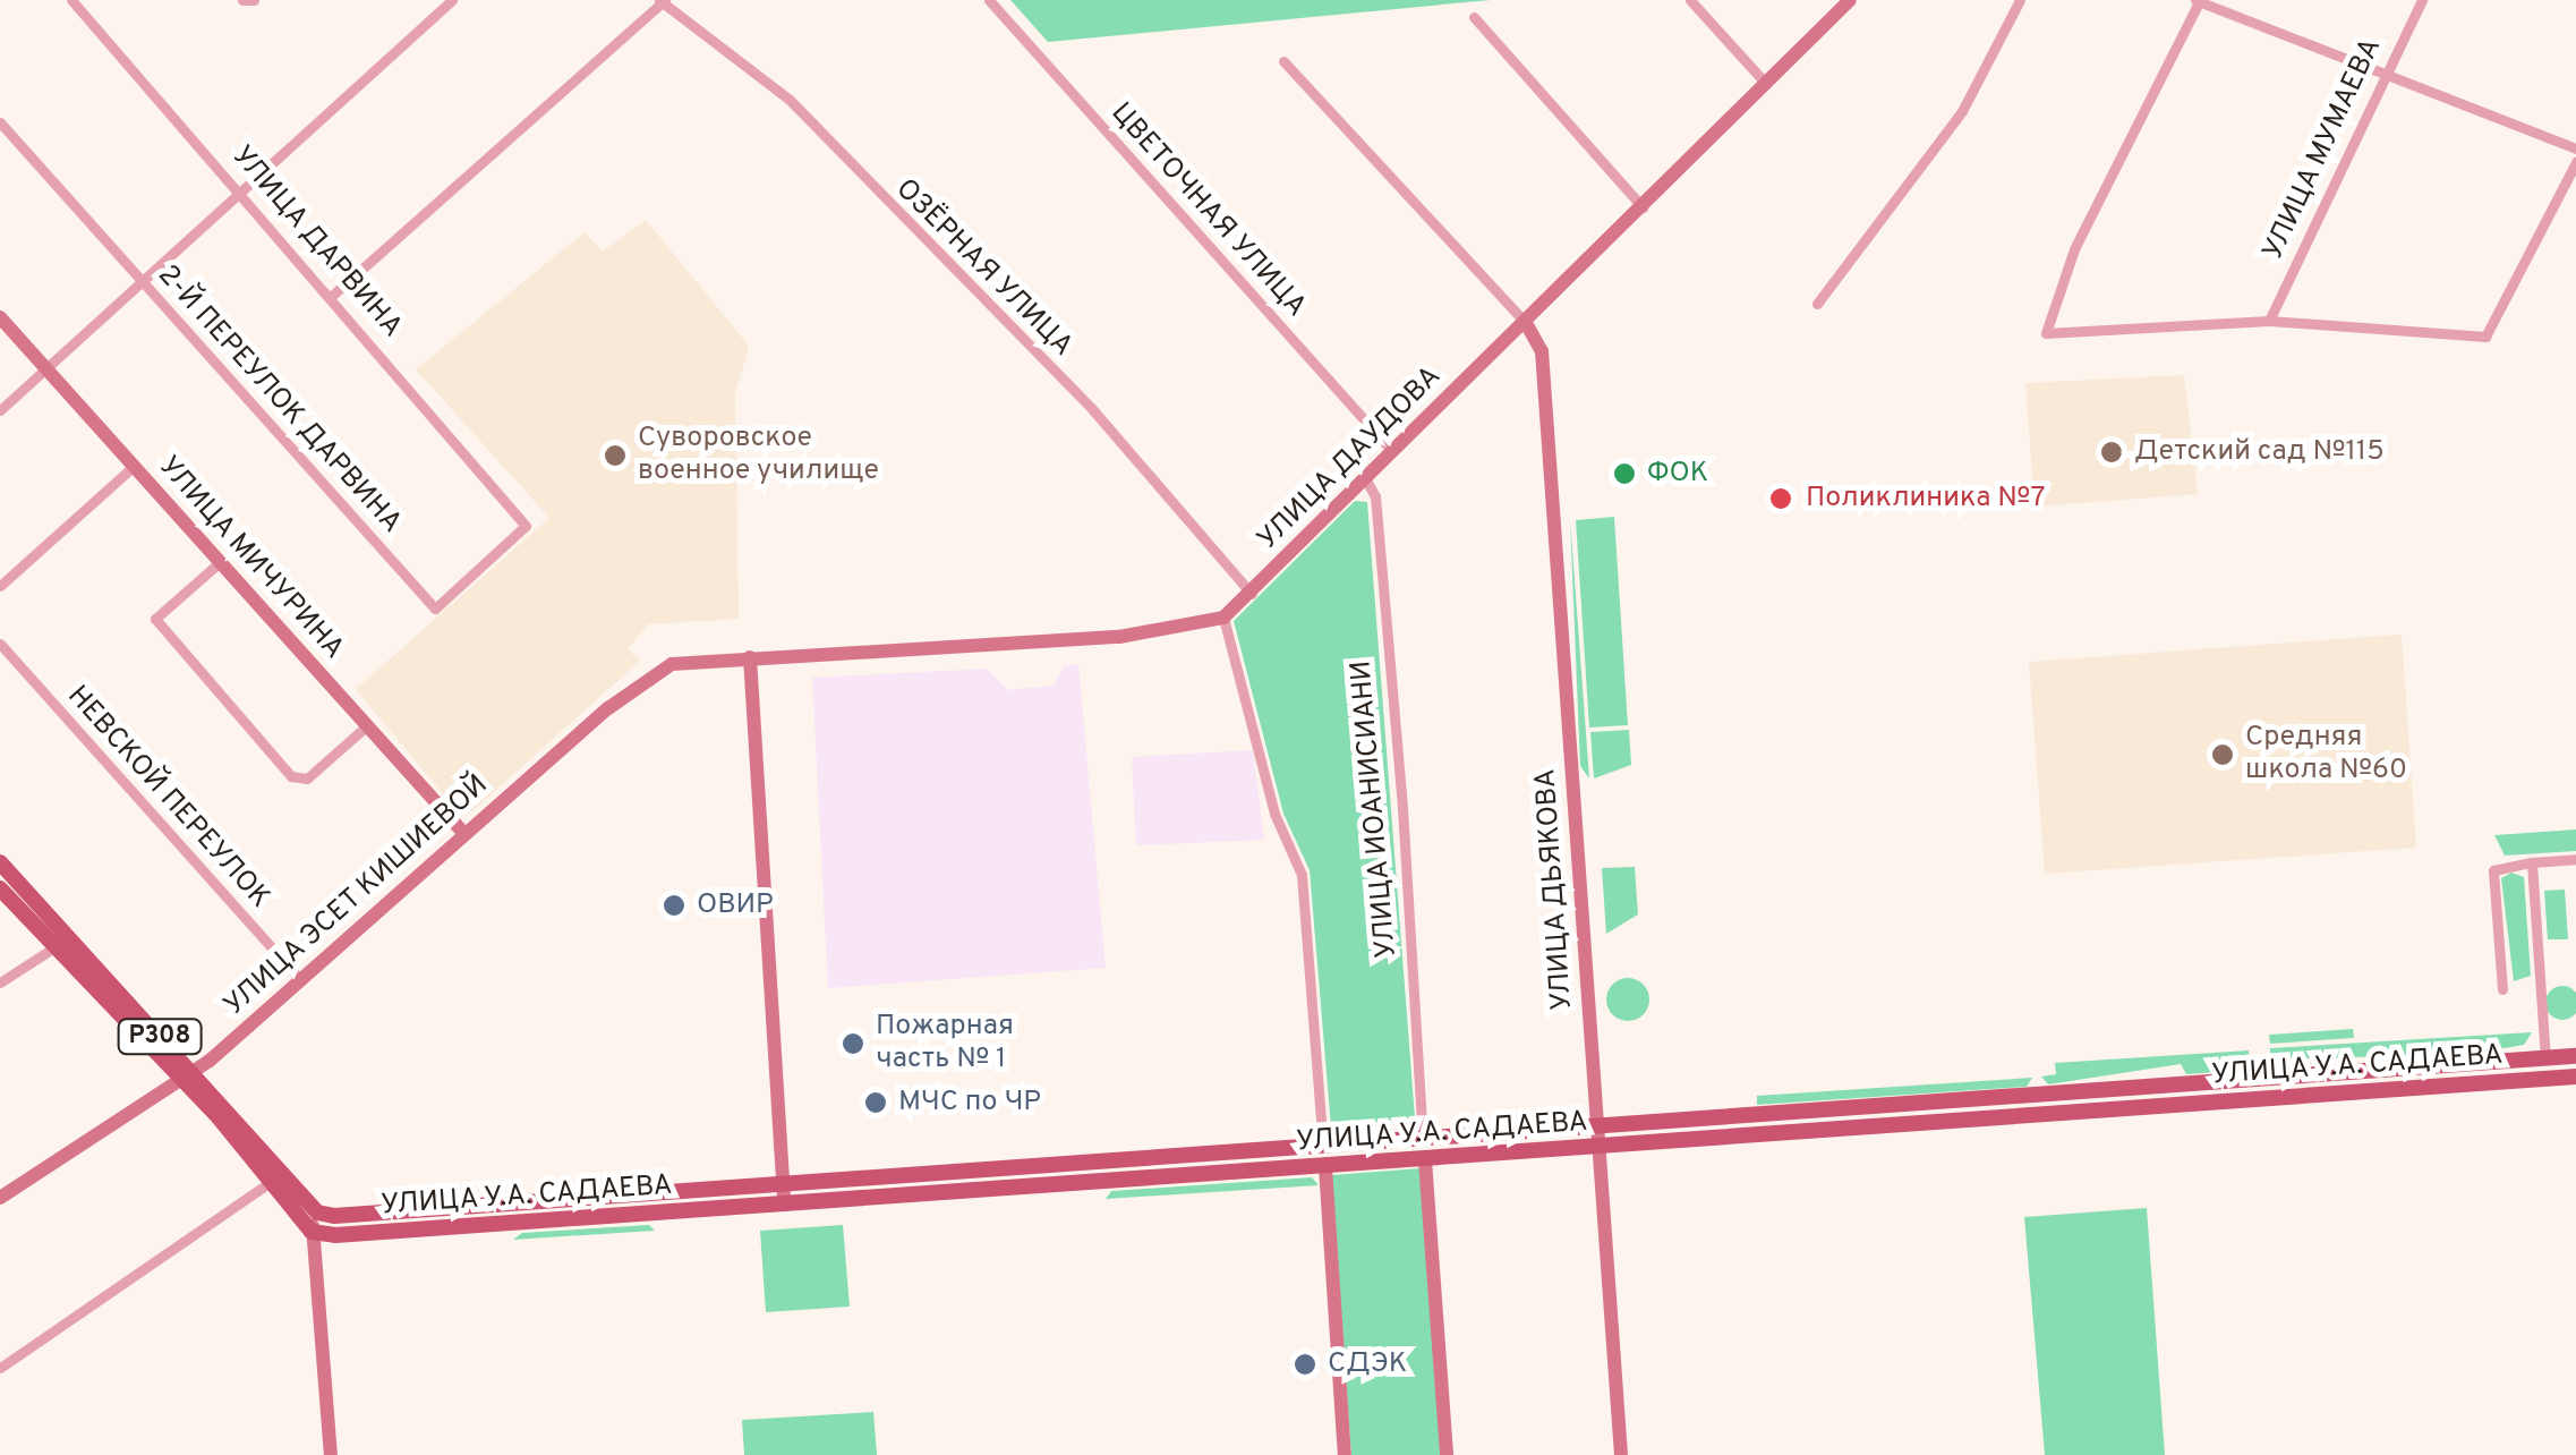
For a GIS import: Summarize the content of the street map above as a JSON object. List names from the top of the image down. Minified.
{"streets":{"main road":["P308","УЛИЦА У.А. САДАЕВА"],"street":["УЛИЦА МУМАЕВА","ЦВЕТОЧНАЯ УЛИЦА","УЛИЦА ДАРВИНА","ОЗЁРНАЯ УЛИЦА","2-Й ПЕРЕУЛОК ДАРВИНА","УЛИЦА ДАУДОВА","УЛИЦА МИЧУРИНА","НЕВСКОЙ ПЕРЕУЛОК","УЛИЦА ИОАНИСИАНИ","УЛИЦА ДЬЯКОВА","УЛИЦА ЭСЕТ КИШИЕВОЙ"]},"crossings":[["ЦВЕТОЧНАЯ УЛИЦА","УЛИЦА ДАУДОВА"],["УЛИЦА ДАРВИНА","2-Й ПЕРЕУЛОК ДАРВИНА"],["ОЗЁРНАЯ УЛИЦА","УЛИЦА ДАУДОВА"],["УЛИЦА ДАУДОВА","УЛИЦА ИОАНИСИАНИ"],["УЛИЦА ДАУДОВА","УЛИЦА ДЬЯКОВА"],["УЛИЦА ДАУДОВА","УЛИЦА ЭСЕТ КИШИЕВОЙ"],["УЛИЦА МИЧУРИНА","УЛИЦА ЭСЕТ КИШИЕВОЙ"],["НЕВСКОЙ ПЕРЕУЛОК","УЛИЦА ЭСЕТ КИШИЕВОЙ"],["УЛИЦА ИОАНИСИАНИ","УЛИЦА У.А. САДАЕВА"],["УЛИЦА ДЬЯКОВА","УЛИЦА У.А. САДАЕВА"],["УЛИЦА ЭСЕТ КИШИЕВОЙ","P308"],["P308","УЛИЦА У.А. САДАЕВА"]],"places":["Детский сад №115","Суворовское военное училище","ФОК","Поликлиника №7","Средняя школа №60","ОВИР","Пожарная часть № 1","МЧС по ЧР","СДЭК"]}
